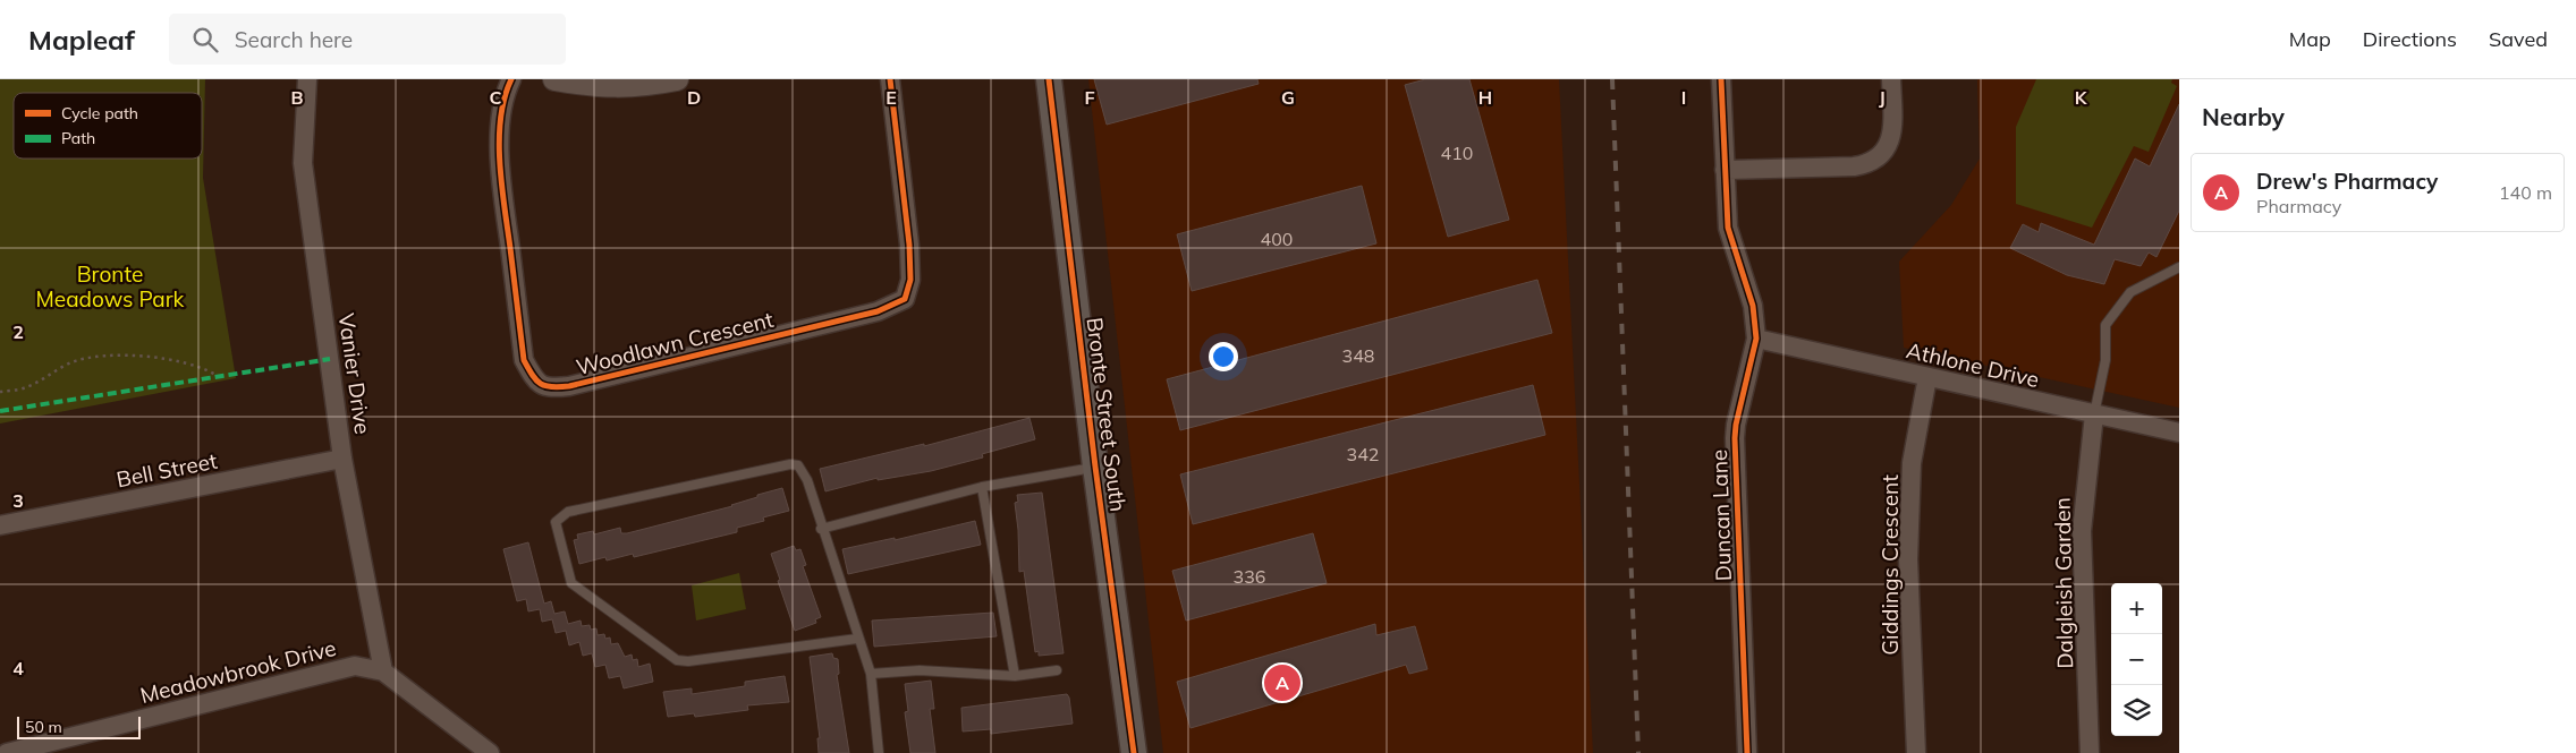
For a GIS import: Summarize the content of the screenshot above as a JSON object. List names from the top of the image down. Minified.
{"streets":{"main road":["Bronte Street South"],"street":["Woodlawn Crescent","Athlone Drive","Vanier Drive","Bell Street","Duncan Lane","Giddings Crescent","Dalgleish Garden","Meadowbrook Drive"]},"crossings":[["Athlone Drive","Duncan Lane"],["Athlone Drive","Giddings Crescent"],["Athlone Drive","Dalgleish Garden"],["Vanier Drive","Bell Street"],["Vanier Drive","Meadowbrook Drive"]],"parks":["Bronte Meadows Park"],"house_numbers":["410","400","348","342","336"],"legend":["Cycle path","Path"],"scale_bar":"50 m","page":{"header":"Mapleaf","search":"Search here","nav":["Map","Directions","Saved"],"heading":"Nearby","list":[{"mark":"A","name":"Drew's Pharmacy","note":"Pharmacy","value":"140 m"}],"map_buttons":["+","−"],"pins":"A","scale":"50 m"},"grid":{"columns":["B","C","D","E","F","G","H","I","J","K"],"rows":["2","3","4"]}}
